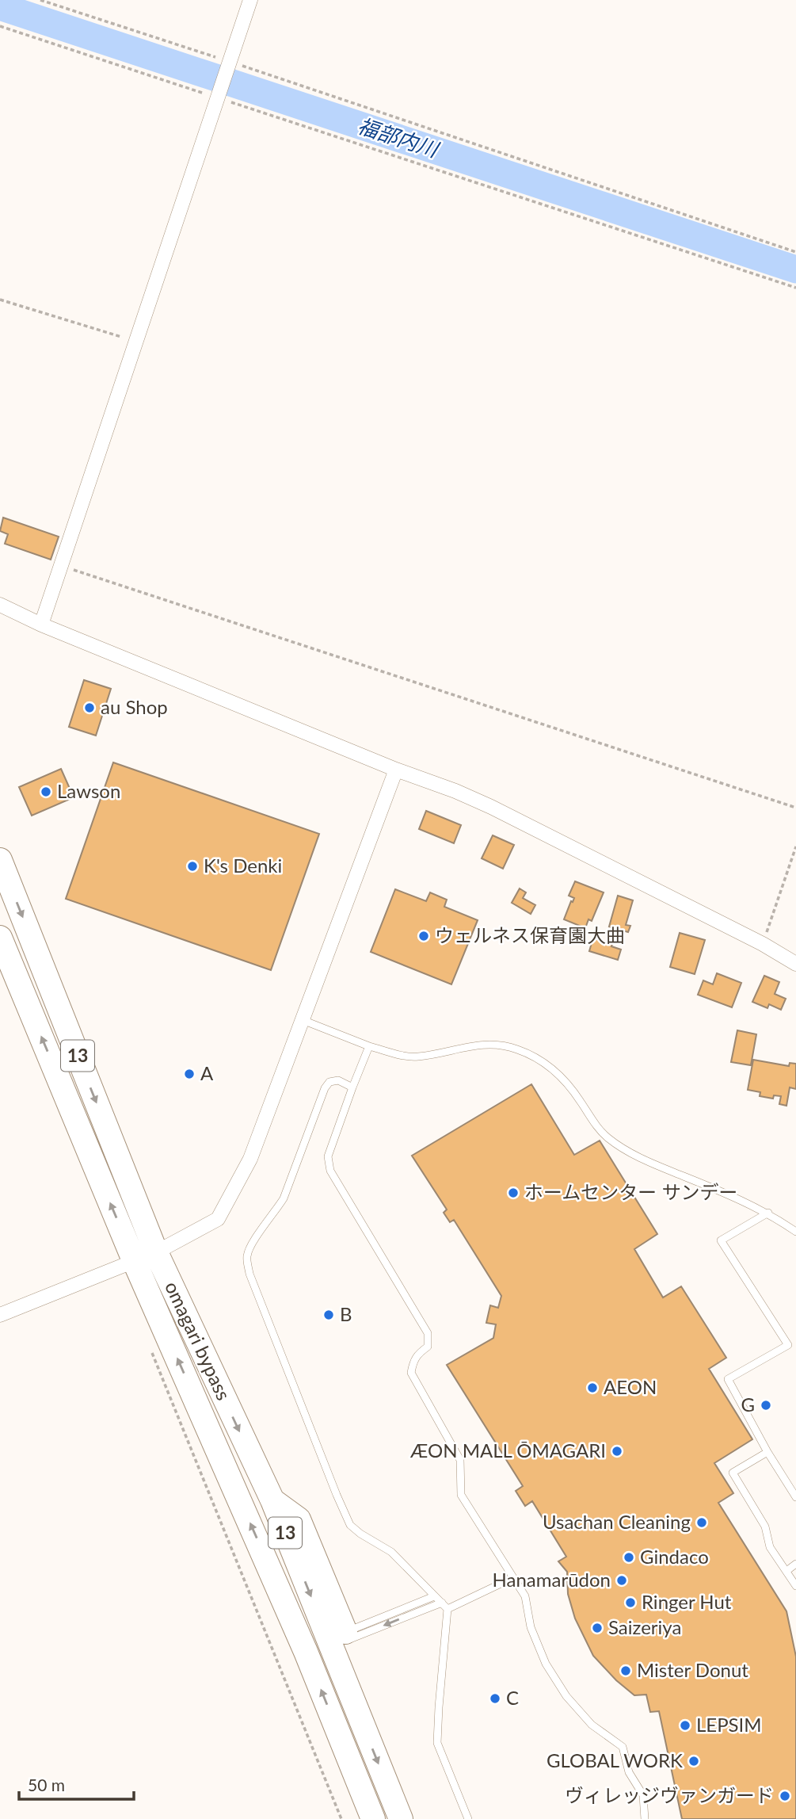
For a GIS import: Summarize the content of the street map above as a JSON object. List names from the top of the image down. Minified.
{"streets":{"highway":["13","omagari bypass"]},"water":["福部内川"],"places":["au Shop","Lawson","K's Denki","ウェルネス保育園大曲","A","ホームセンター サンデー","B","AEON","G","ÆON MALL ŌMAGARI","Usachan Cleaning","Gindaco","Hanamarūdon","Ringer Hut","Saizeriya","Mister Donut","C","LEPSIM","GLOBAL WORK","ヴィレッジヴァンガード"],"scale_bar":"50 m"}
